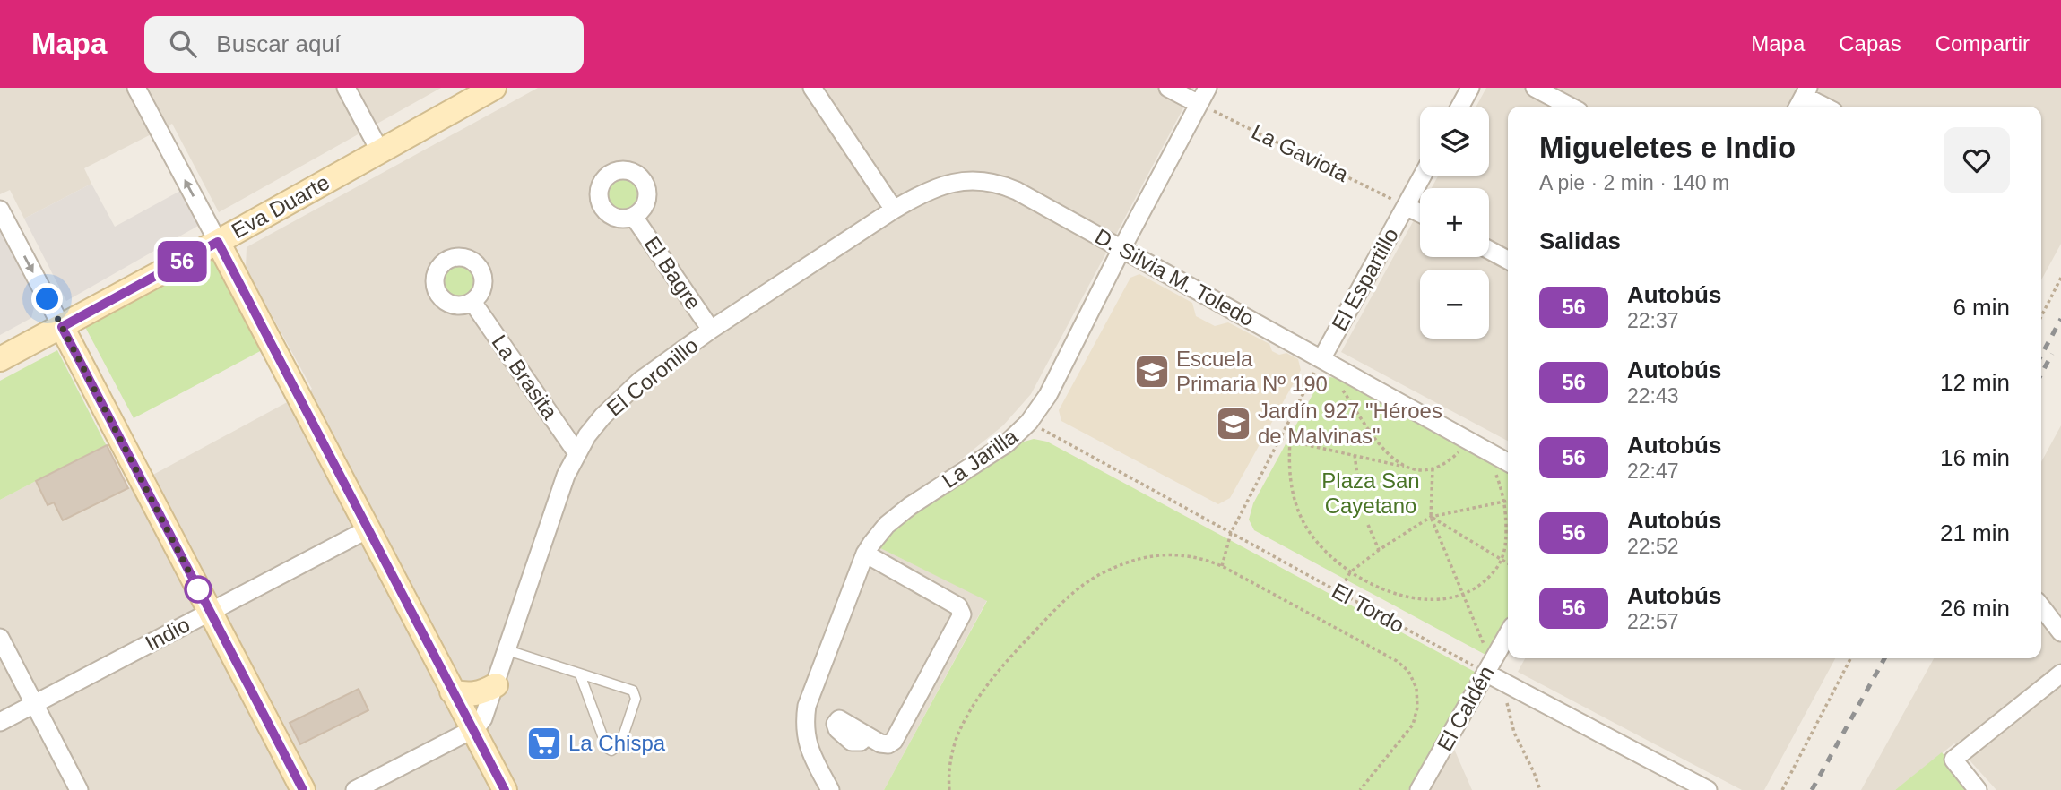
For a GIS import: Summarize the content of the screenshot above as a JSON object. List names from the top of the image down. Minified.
{"streets":{"street":["Eva Duarte","El Bagre","D. Silvia M. Toledo","El Espartillo","La Brasita","El Coronillo","La Jarilla","Indio","El Caldén"],"path":["La Gaviota","El Tordo"]},"crossings":[["La Gaviota","El Espartillo"],["La Gaviota","La Jarilla"],["El Bagre","El Coronillo"],["D. Silvia M. Toledo","El Espartillo"],["D. Silvia M. Toledo","El Coronillo"],["D. Silvia M. Toledo","La Jarilla"],["La Brasita","El Coronillo"],["La Jarilla","El Tordo"],["El Tordo","El Caldén"]],"parks":["Plaza San Cayetano"],"places":{"school or university":["Escuela Primaria Nº 190","Jardín 927 \"Héroes de Malvinas\""],"supermarket":["La Chispa"]},"lines":["bus line 56"],"page":{"header":"Mapa","search":"Buscar aquí","nav":["Mapa","Capas","Compartir"],"on_map":"56","map_buttons":["+","−"],"heading":[["Migueletes e Indio","A pie · 2 min · 140 m"],"Salidas"],"list":[{"mark":"56","name":"Autobús","note":"22:37","value":"6 min"},{"mark":"56","name":"Autobús","note":"22:43","value":"12 min"},{"mark":"56","name":"Autobús","note":"22:47","value":"16 min"},{"mark":"56","name":"Autobús","note":"22:52","value":"21 min"},{"mark":"56","name":"Autobús","note":"22:57","value":"26 min"}]}}
